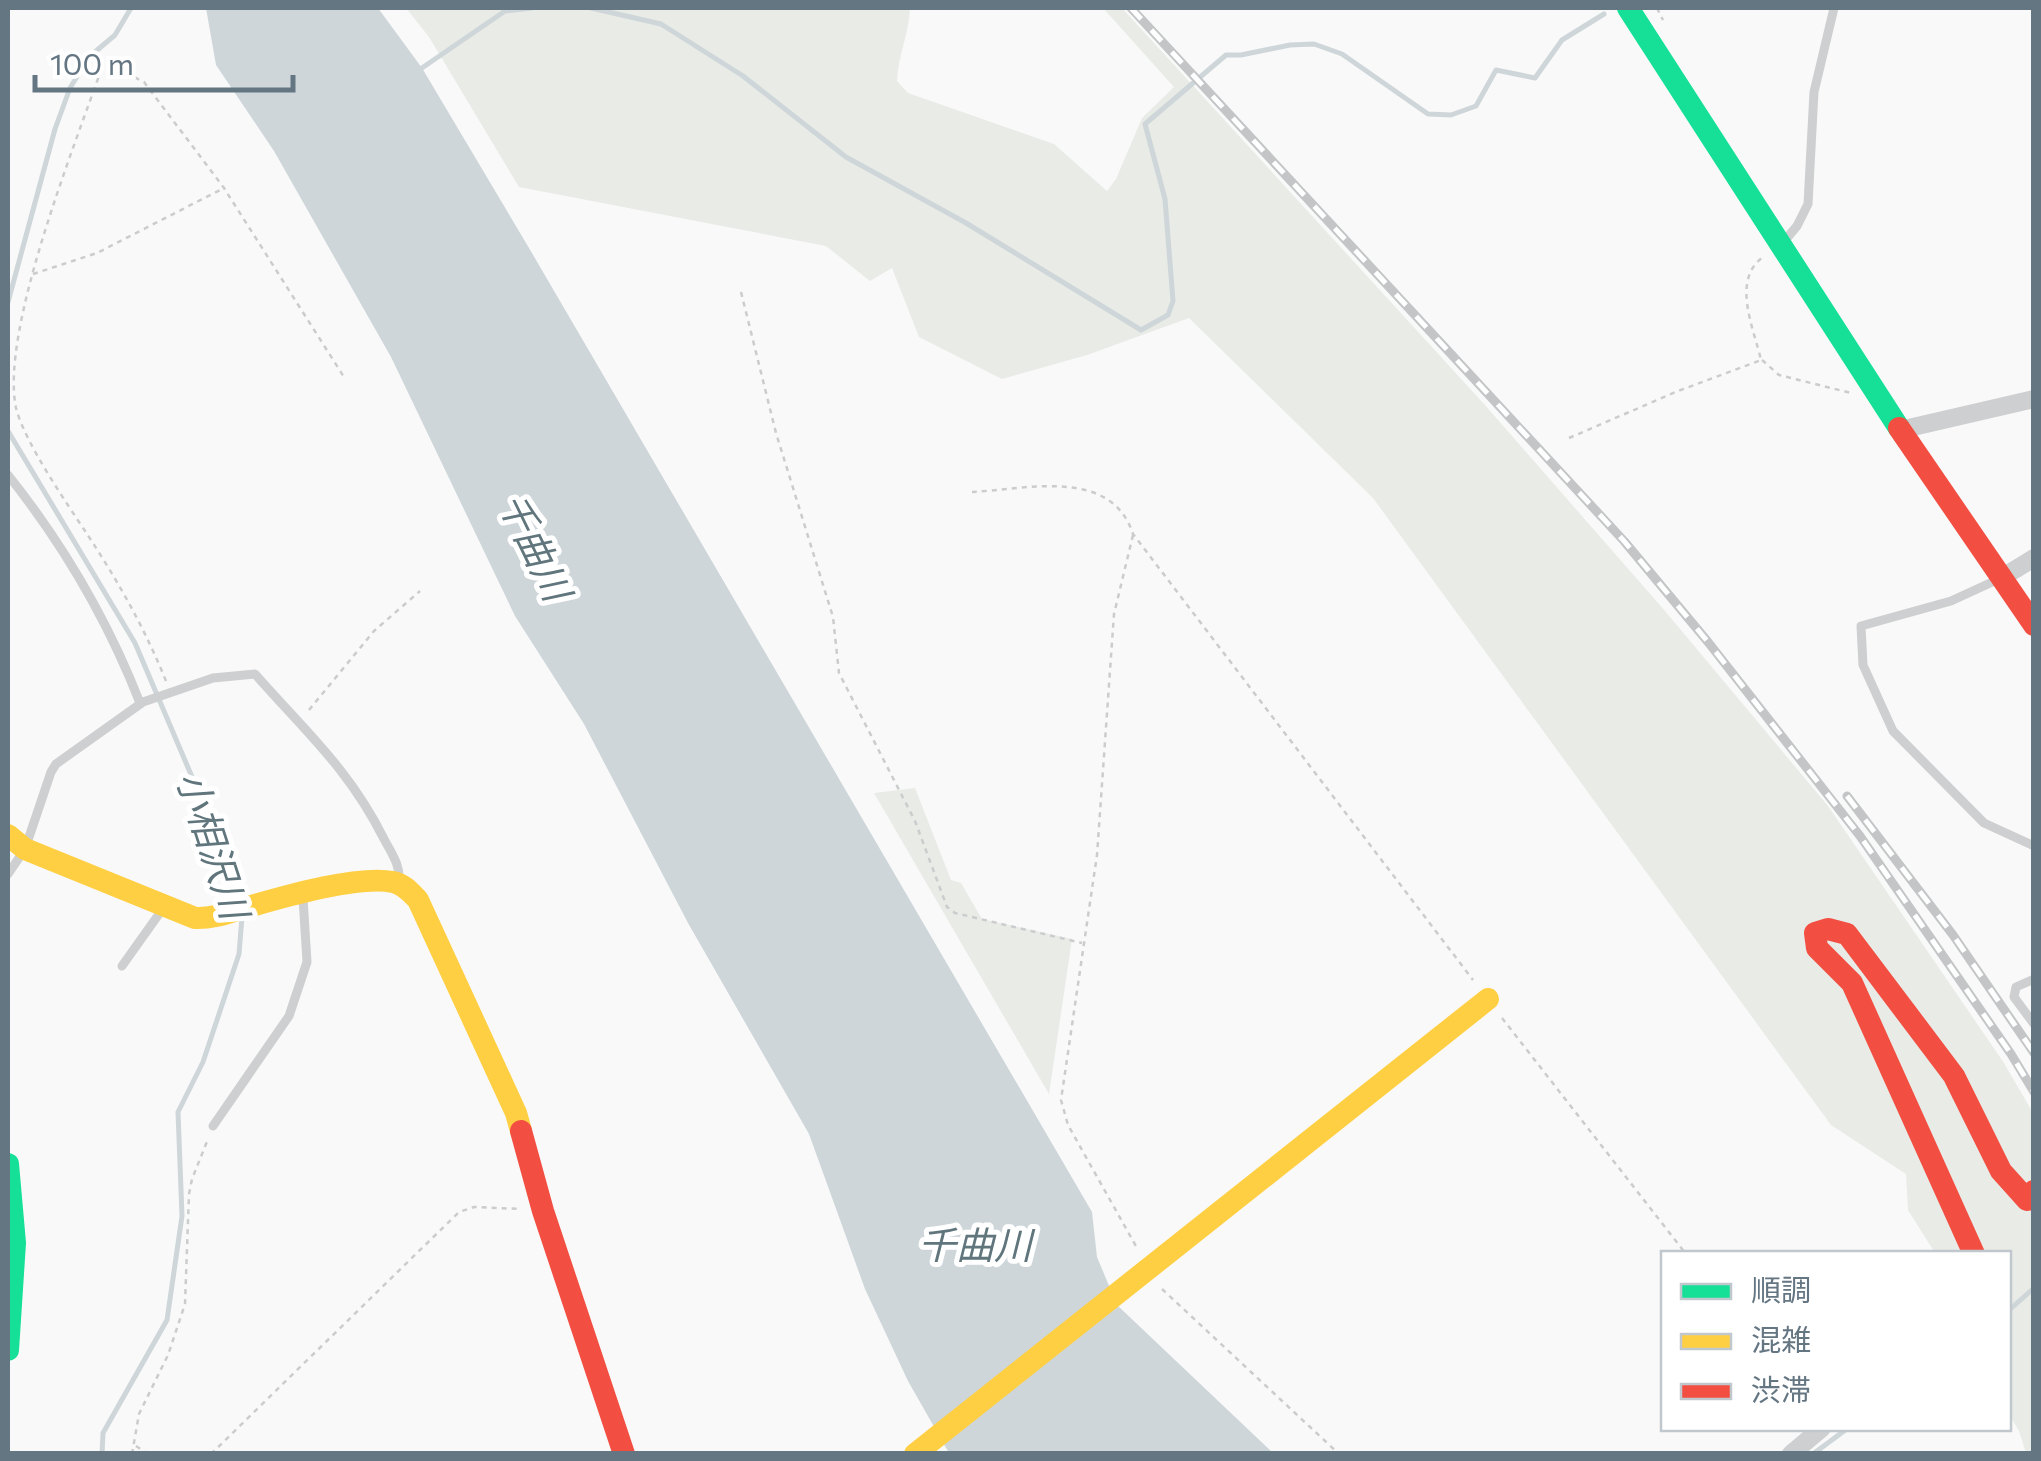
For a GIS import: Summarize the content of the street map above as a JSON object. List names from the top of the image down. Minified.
{"water":["千曲川","小相沢川"],"legend":["順調","混雑","渋滞"],"scale_bar":"100 m"}
